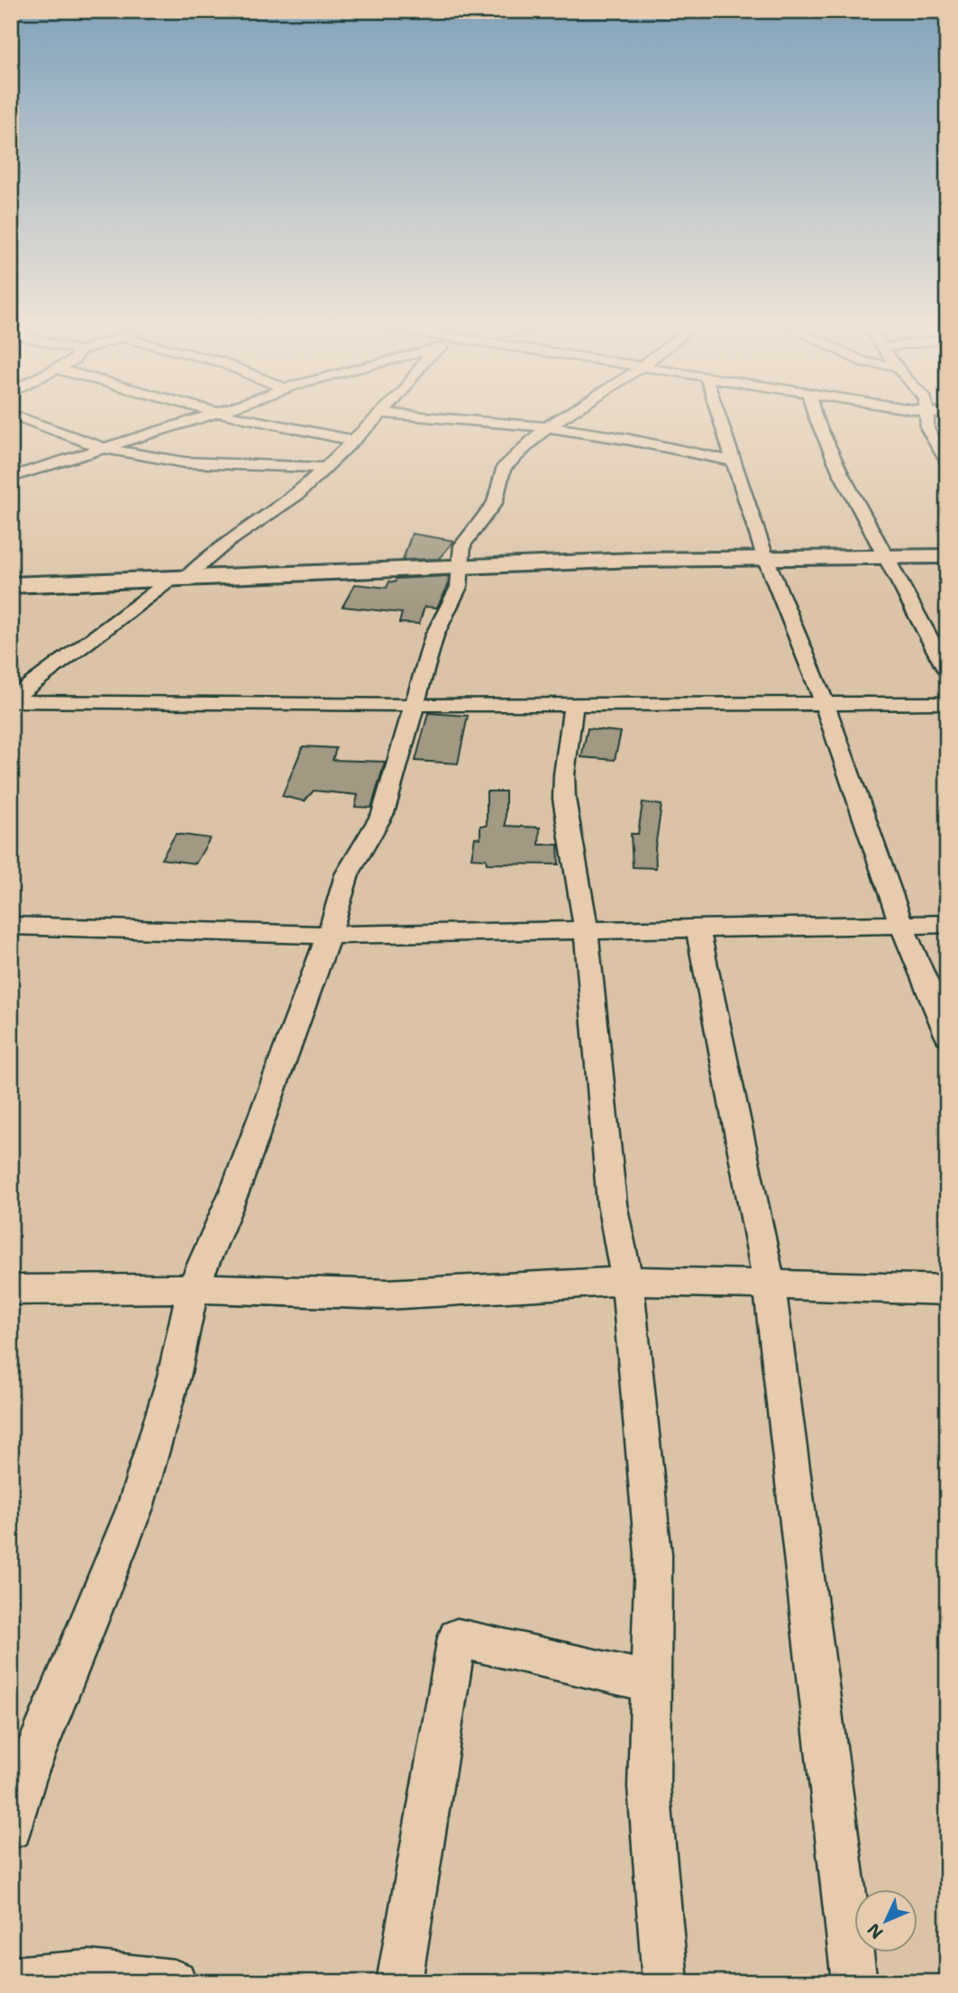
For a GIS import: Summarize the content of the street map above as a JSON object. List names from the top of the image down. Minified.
{"north":"bottom left"}
